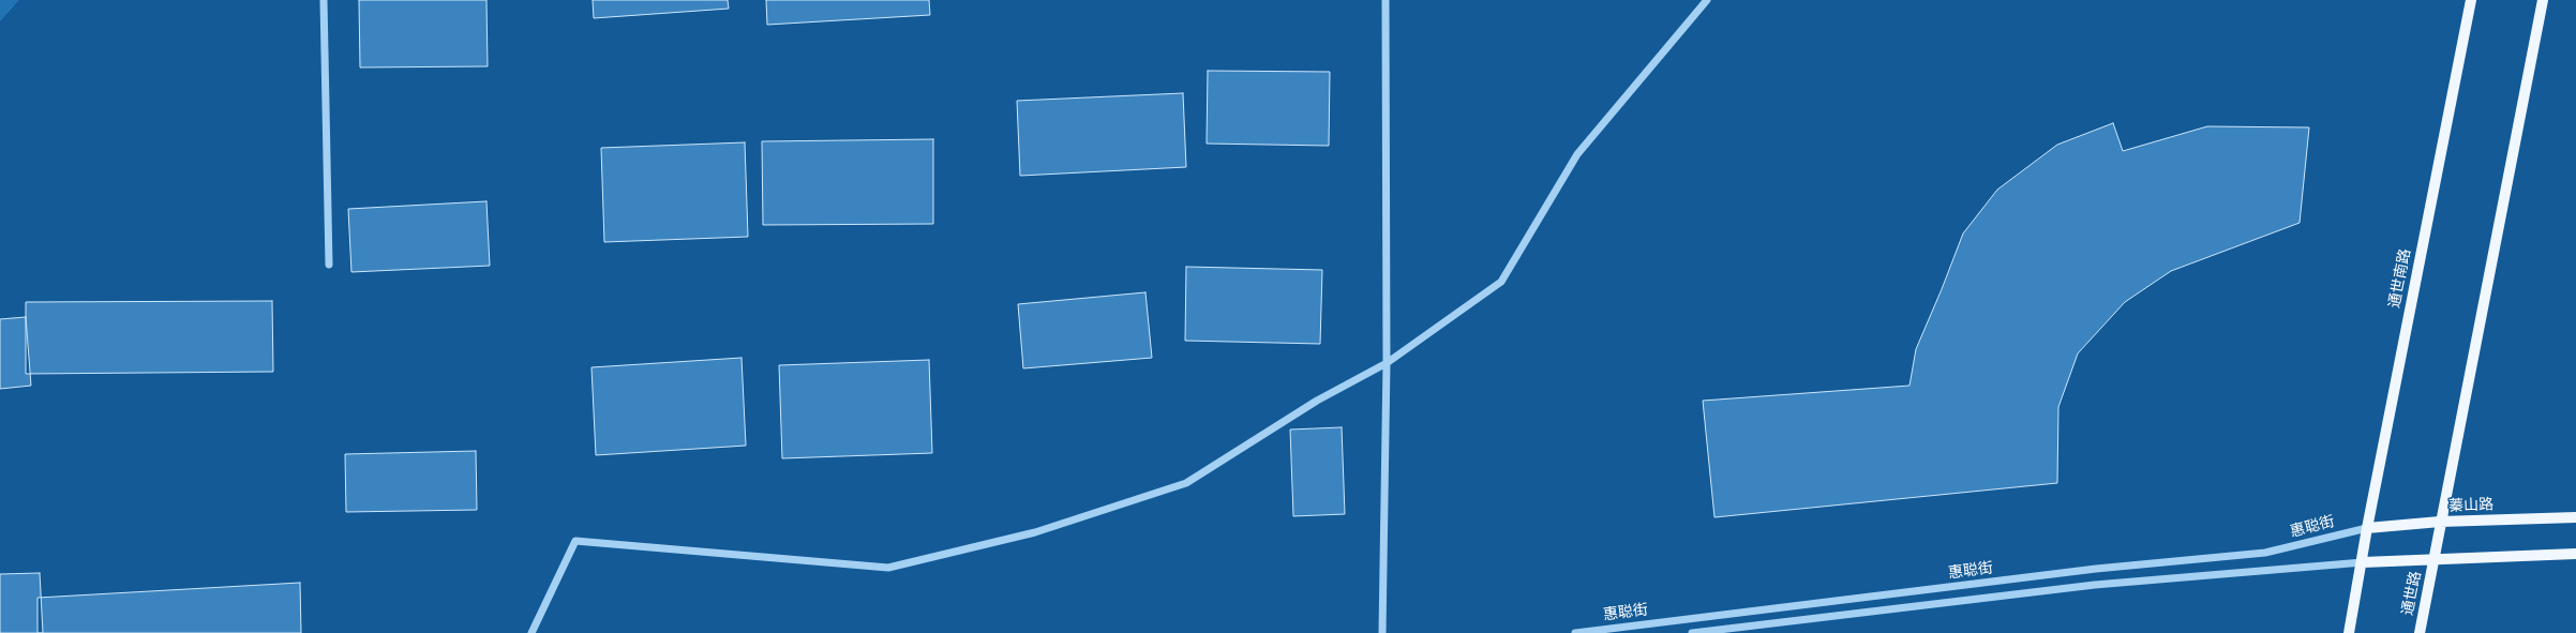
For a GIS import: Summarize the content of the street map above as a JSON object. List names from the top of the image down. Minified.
{"streets":{"main road":["通世南路","蓁山路","通世路"],"street":["惠聪街"]},"crossings":[["通世南路","蓁山路"],["通世南路","惠聪街"],["蓁山路","惠聪街"]]}
